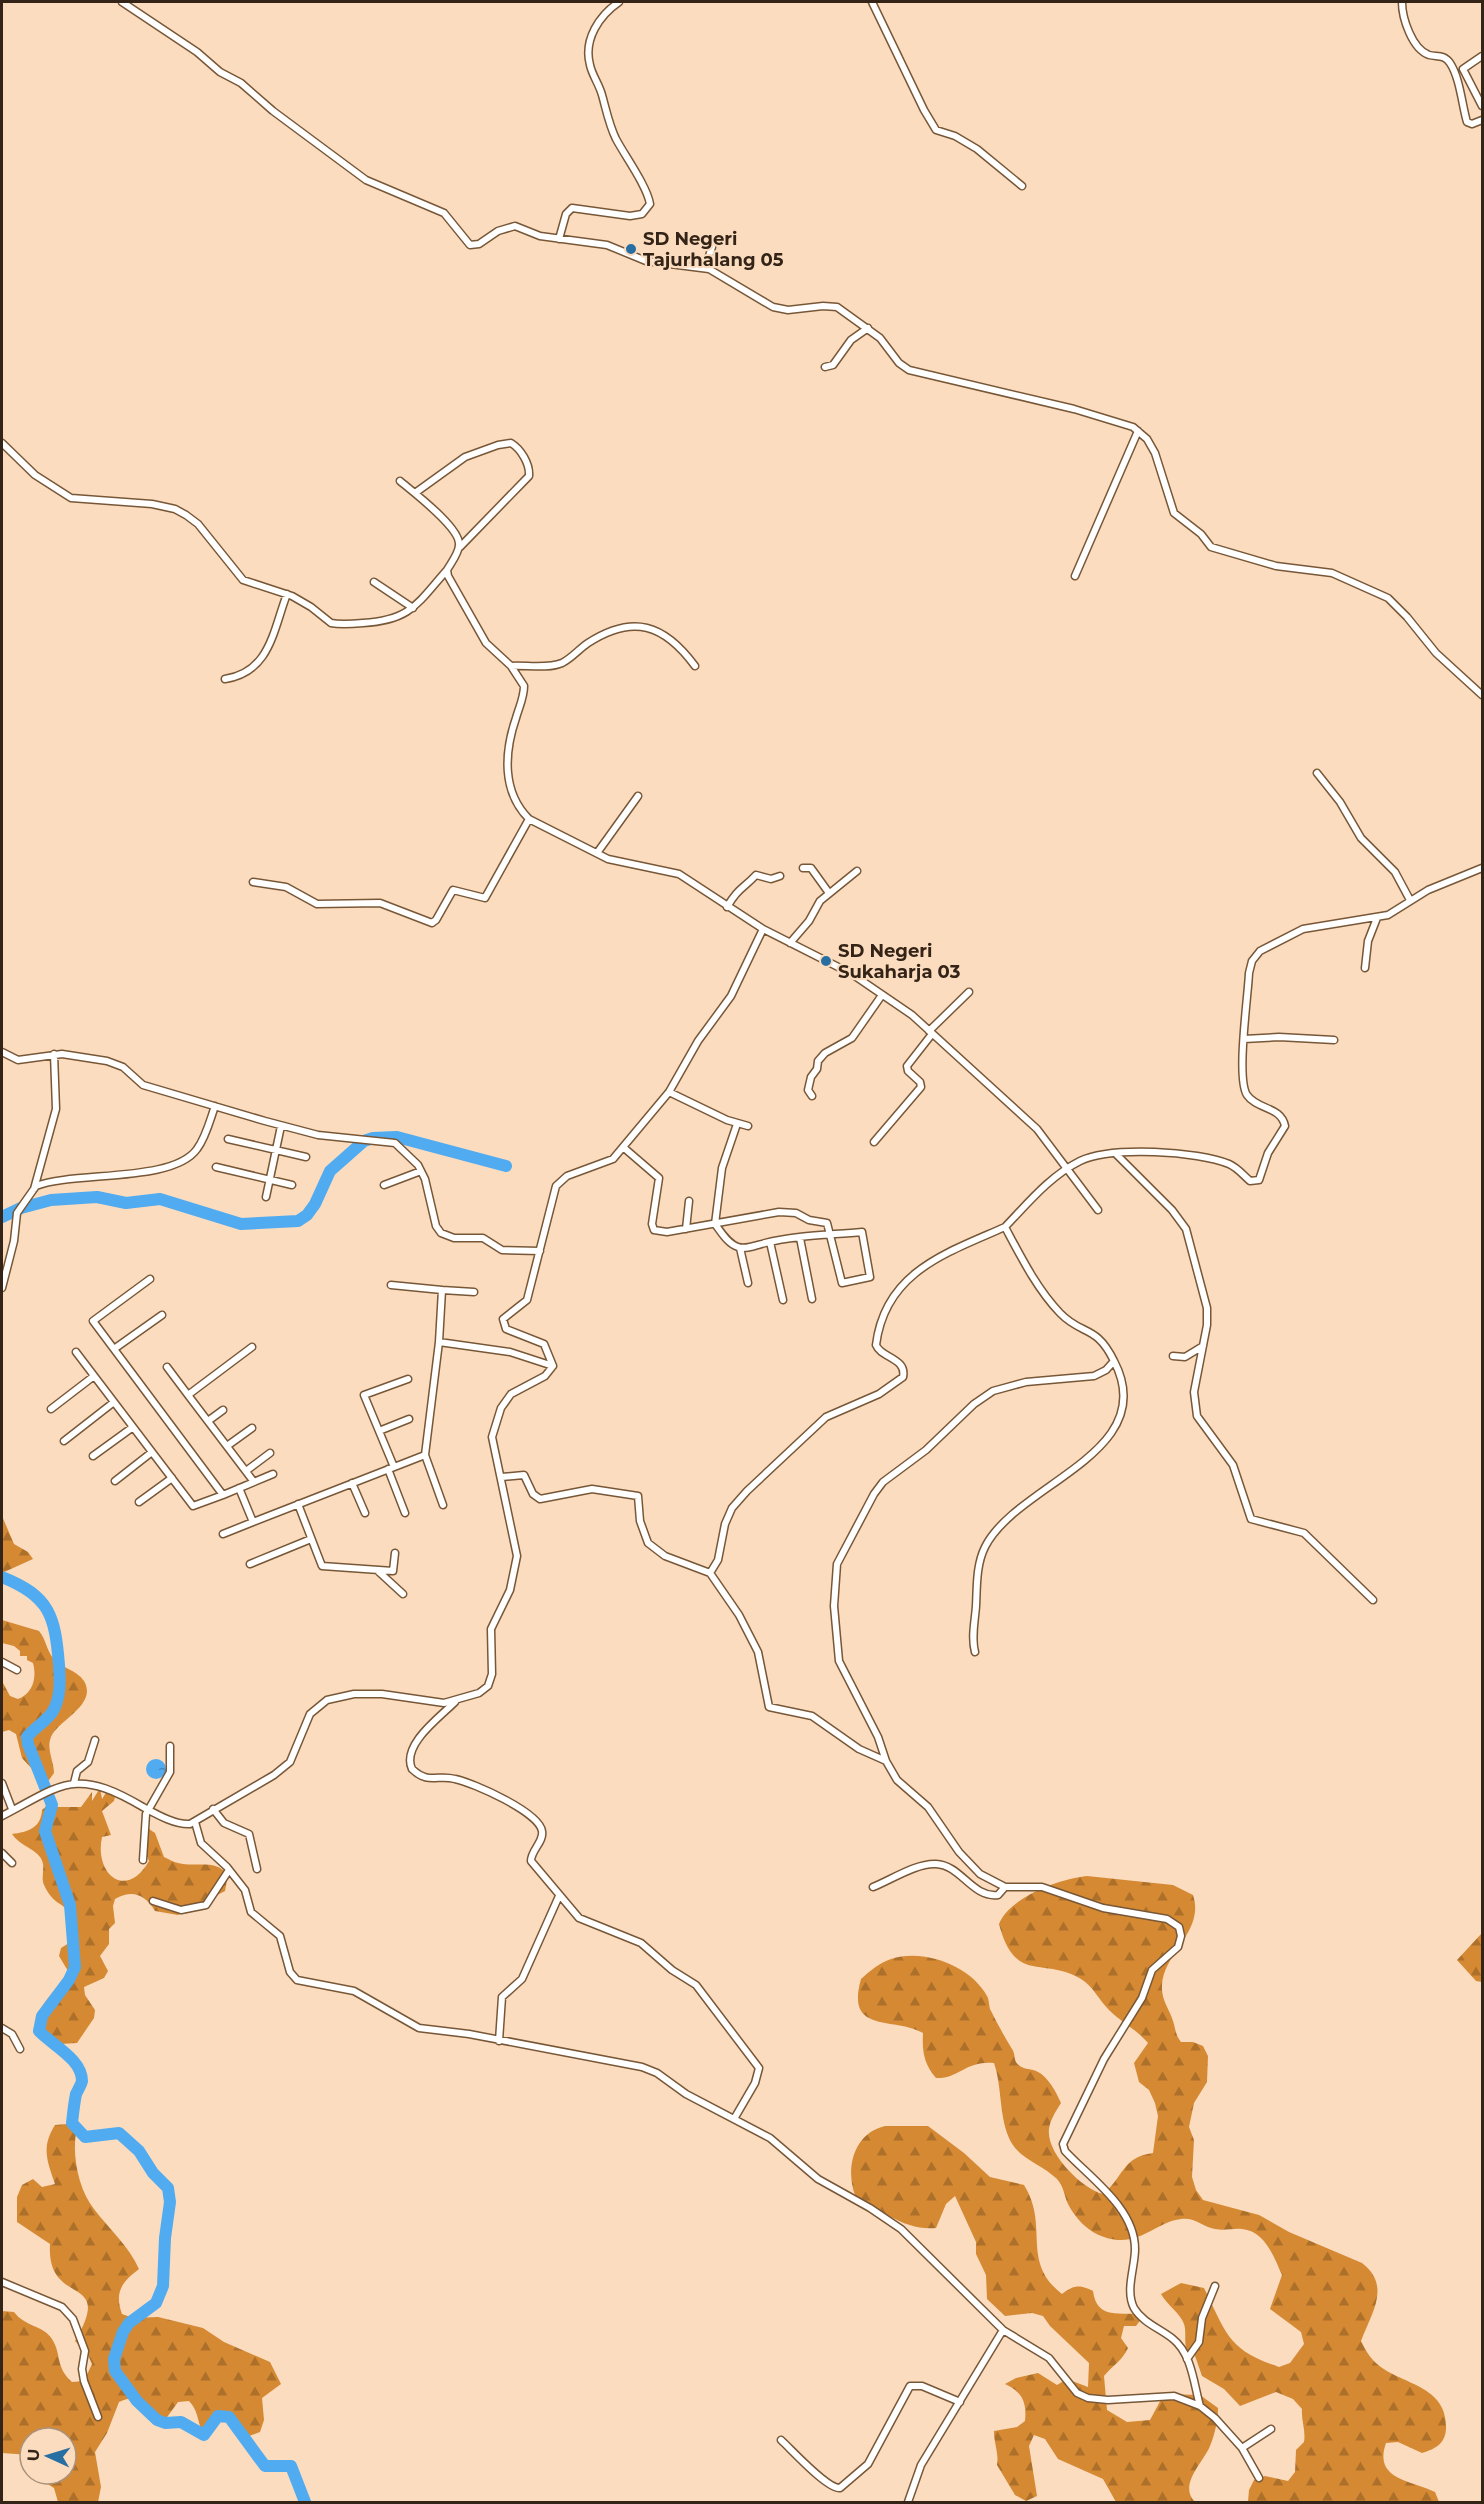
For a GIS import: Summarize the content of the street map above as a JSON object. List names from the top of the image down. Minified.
{"places":["SD Negeri Tajurhalang 05","SD Negeri Sukaharja 03"],"north":"left"}
